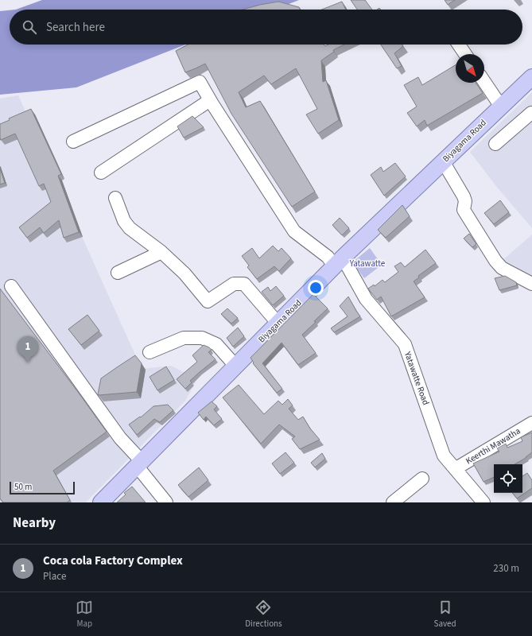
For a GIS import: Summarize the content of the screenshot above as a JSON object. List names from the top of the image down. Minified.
{"streets":{"main road":["Biyagama Road"],"street":["Yatawatte Road","Keerthi Mawatha"]},"crossings":[["Biyagama Road","Yatawatte Road"],["Yatawatte Road","Keerthi Mawatha"]],"parks":["Yatawatte"],"scale_bar":"50 m","north":"bottom right","page":{"search":"Search here","pins":"1","scale":"50 m","heading":"Nearby","list":[{"mark":"1","name":"Coca cola Factory Complex","note":"Place","value":"230 m"}],"nav":["Map","Directions","Saved"]}}
